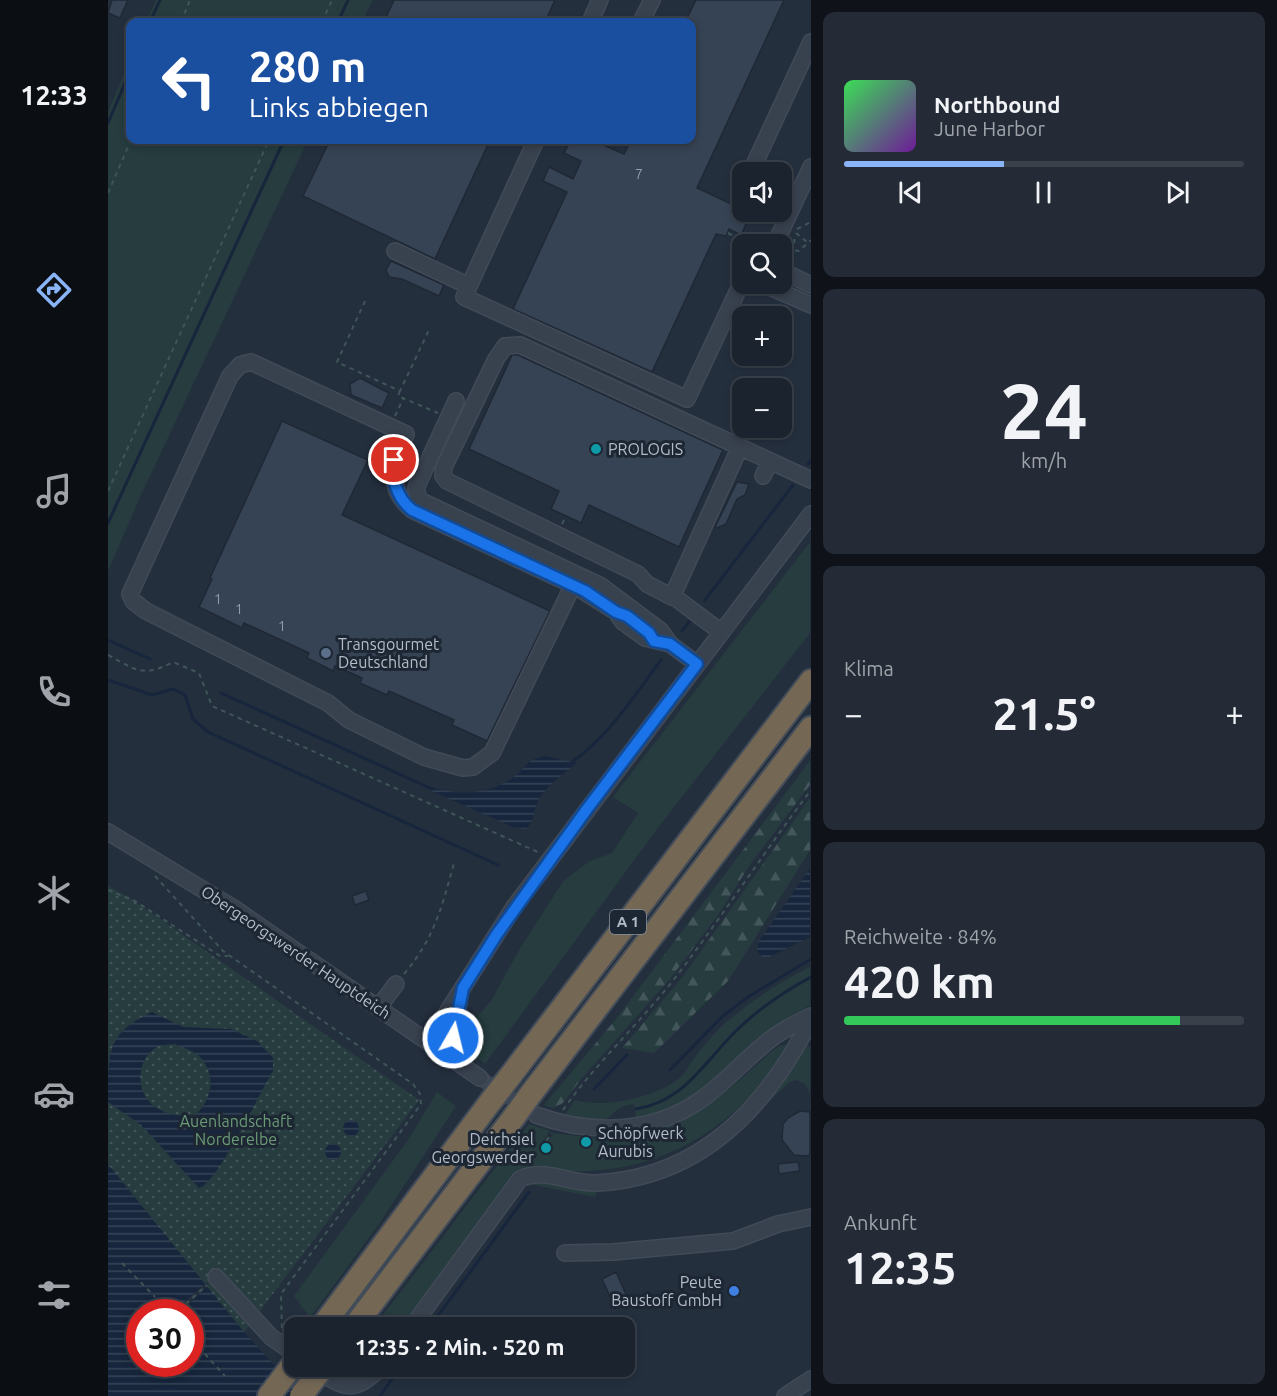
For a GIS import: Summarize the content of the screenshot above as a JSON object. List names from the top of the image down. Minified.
{"streets":{"highway":["A 1"],"street":["Obergeorgswerder Hauptdeich"]},"parks":["Auenlandschaft Norderelbe"],"places":["PROLOGIS","Transgourmet Deutschland","Schöpfwerk Aurubis","Deichsiel Georgswerder","Peute Baustoff GmbH"],"house_numbers":["7","1","1","1"],"page":{"tabs":"12:33","turn":["280 m","Links abbiegen"],"song":["Northbound","June Harbor"],"map_buttons":["+","−"],"tile":[["24","km/h"],"Klima",["Reichweite · 84%","420 km"],["Ankunft","12:35"]],"heat":["−","21.5°","+"],"limit":"30","trip":"12:35 · 2 Min. · 520 m"}}
